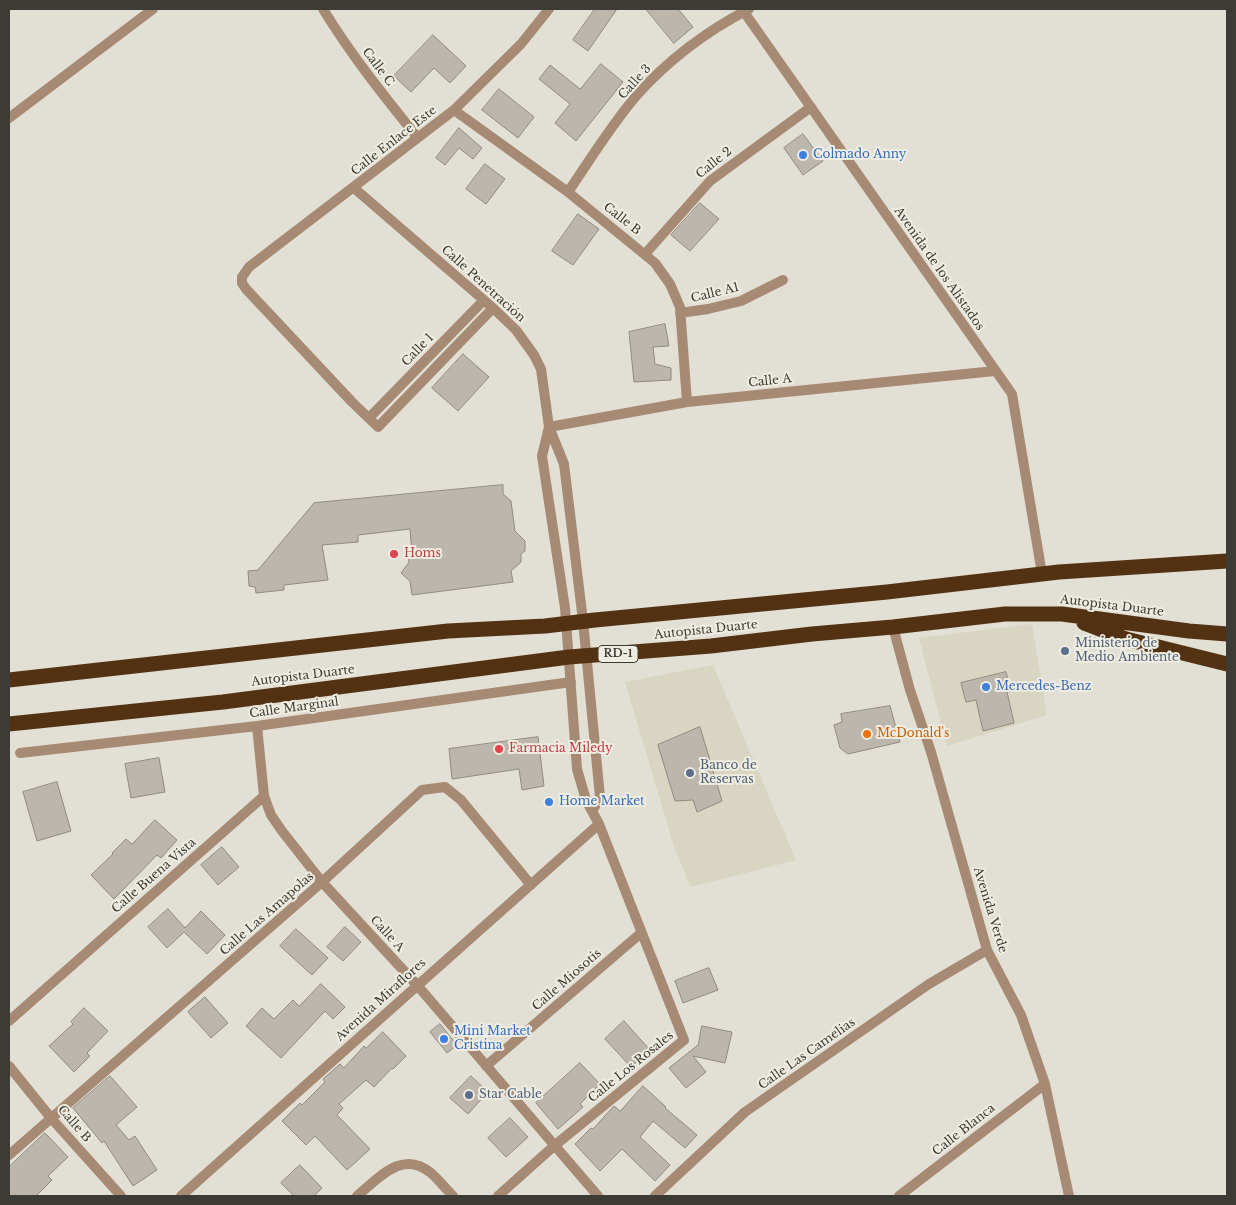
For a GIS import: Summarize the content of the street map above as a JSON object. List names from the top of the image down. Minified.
{"streets":{"highway":["Autopista Duarte","RD-1"],"street":["Calle C","Calle 3","Calle Enlace Este","Calle 2","Calle B","Avenida de los Alistados","Calle Penetración","Calle A1","Calle 1","Calle A","Calle Marginal","Calle Buena Vista","Avenida Verde","Calle Las Amapolas","Calle Miosotis","Avenida Miraflores","Calle Las Camelias","Calle Los Rosales","Calle Blanca"]},"crossings":[["Calle C","Calle Enlace Este"],["Calle 3","Calle B"],["Calle 3","Avenida de los Alistados"],["Calle Enlace Este","Calle B"],["Calle Enlace Este","Calle Penetración"],["Calle Enlace Este","Calle 1"],["Calle 2","Calle B"],["Calle 2","Avenida de los Alistados"],["Calle B","Calle A1"],["Calle B","Calle A"],["Calle B","Calle Las Amapolas"],["Avenida de los Alistados","Calle A"],["Avenida de los Alistados","Autopista Duarte"],["Calle Penetración","Calle 1"],["Calle Penetración","Calle A"],["Calle Penetración","Autopista Duarte"],["Calle Penetración","Calle Los Rosales"],["Calle A","Calle Buena Vista"],["Calle A","Calle Las Amapolas"],["Calle A","Calle Miosotis"],["Calle A","Avenida Miraflores"],["Calle A","Calle Los Rosales"],["Autopista Duarte","Avenida Verde"],["Autopista Duarte","Calle Los Rosales"],["Calle Marginal","Calle Los Rosales"],["Avenida Verde","Calle Las Camelias"],["Avenida Verde","Calle Blanca"],["Calle Las Amapolas","Avenida Miraflores"],["Calle Miosotis","Calle Los Rosales"],["Avenida Miraflores","Calle Los Rosales"]],"places":["Colmado Anny","Homs","Ministerio de Medio Ambiente","Mercedes-Benz","McDonald's","Farmacia Miledy","Banco de Reservas","Home Market","Mini Market Cristina","Star Cable"]}
